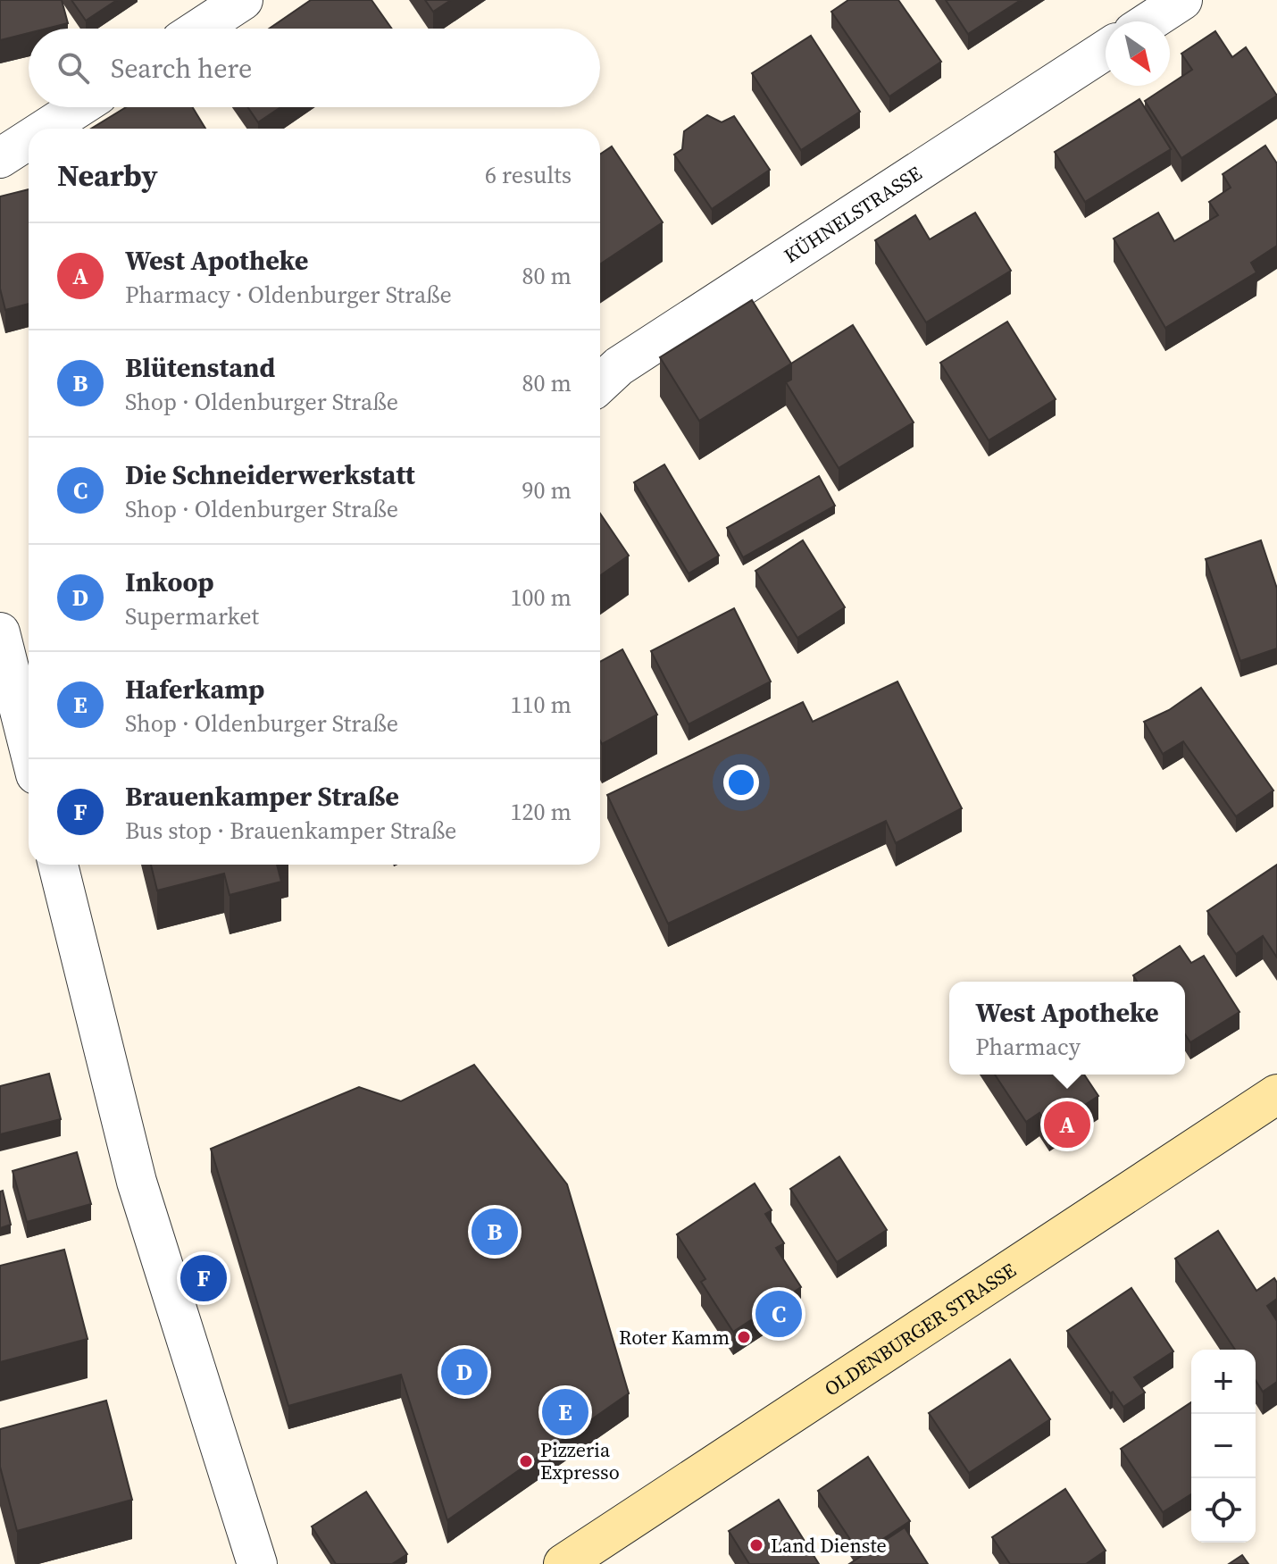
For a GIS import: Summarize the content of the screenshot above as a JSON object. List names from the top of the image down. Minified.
{"streets":{"main road":["OLDENBURGER STRASSE"],"street":["KÜHNELSTRASSE"]},"places":["Roter Kamm","Pizzeria Expresso","Land Dienste"],"north":"bottom right","page":{"search":"Search here","heading":["Nearby","6 results"],"list":[{"mark":"A","name":"West Apotheke","note":"Pharmacy · Oldenburger Straße","value":"80 m"},{"mark":"B","name":"Blütenstand","note":"Shop · Oldenburger Straße","value":"80 m"},{"mark":"C","name":"Die Schneiderwerkstatt","note":"Shop · Oldenburger Straße","value":"90 m"},{"mark":"D","name":"Inkoop","note":"Supermarket","value":"100 m"},{"mark":"E","name":"Haferkamp","note":"Shop · Oldenburger Straße","value":"110 m"},{"mark":"F","name":"Brauenkamper Straße","note":"Bus stop · Brauenkamper Straße","value":"120 m"}],"popup":["West Apotheke","Pharmacy"],"pins":["A","B","F","C","D","E"],"map_buttons":["+","−"]}}
